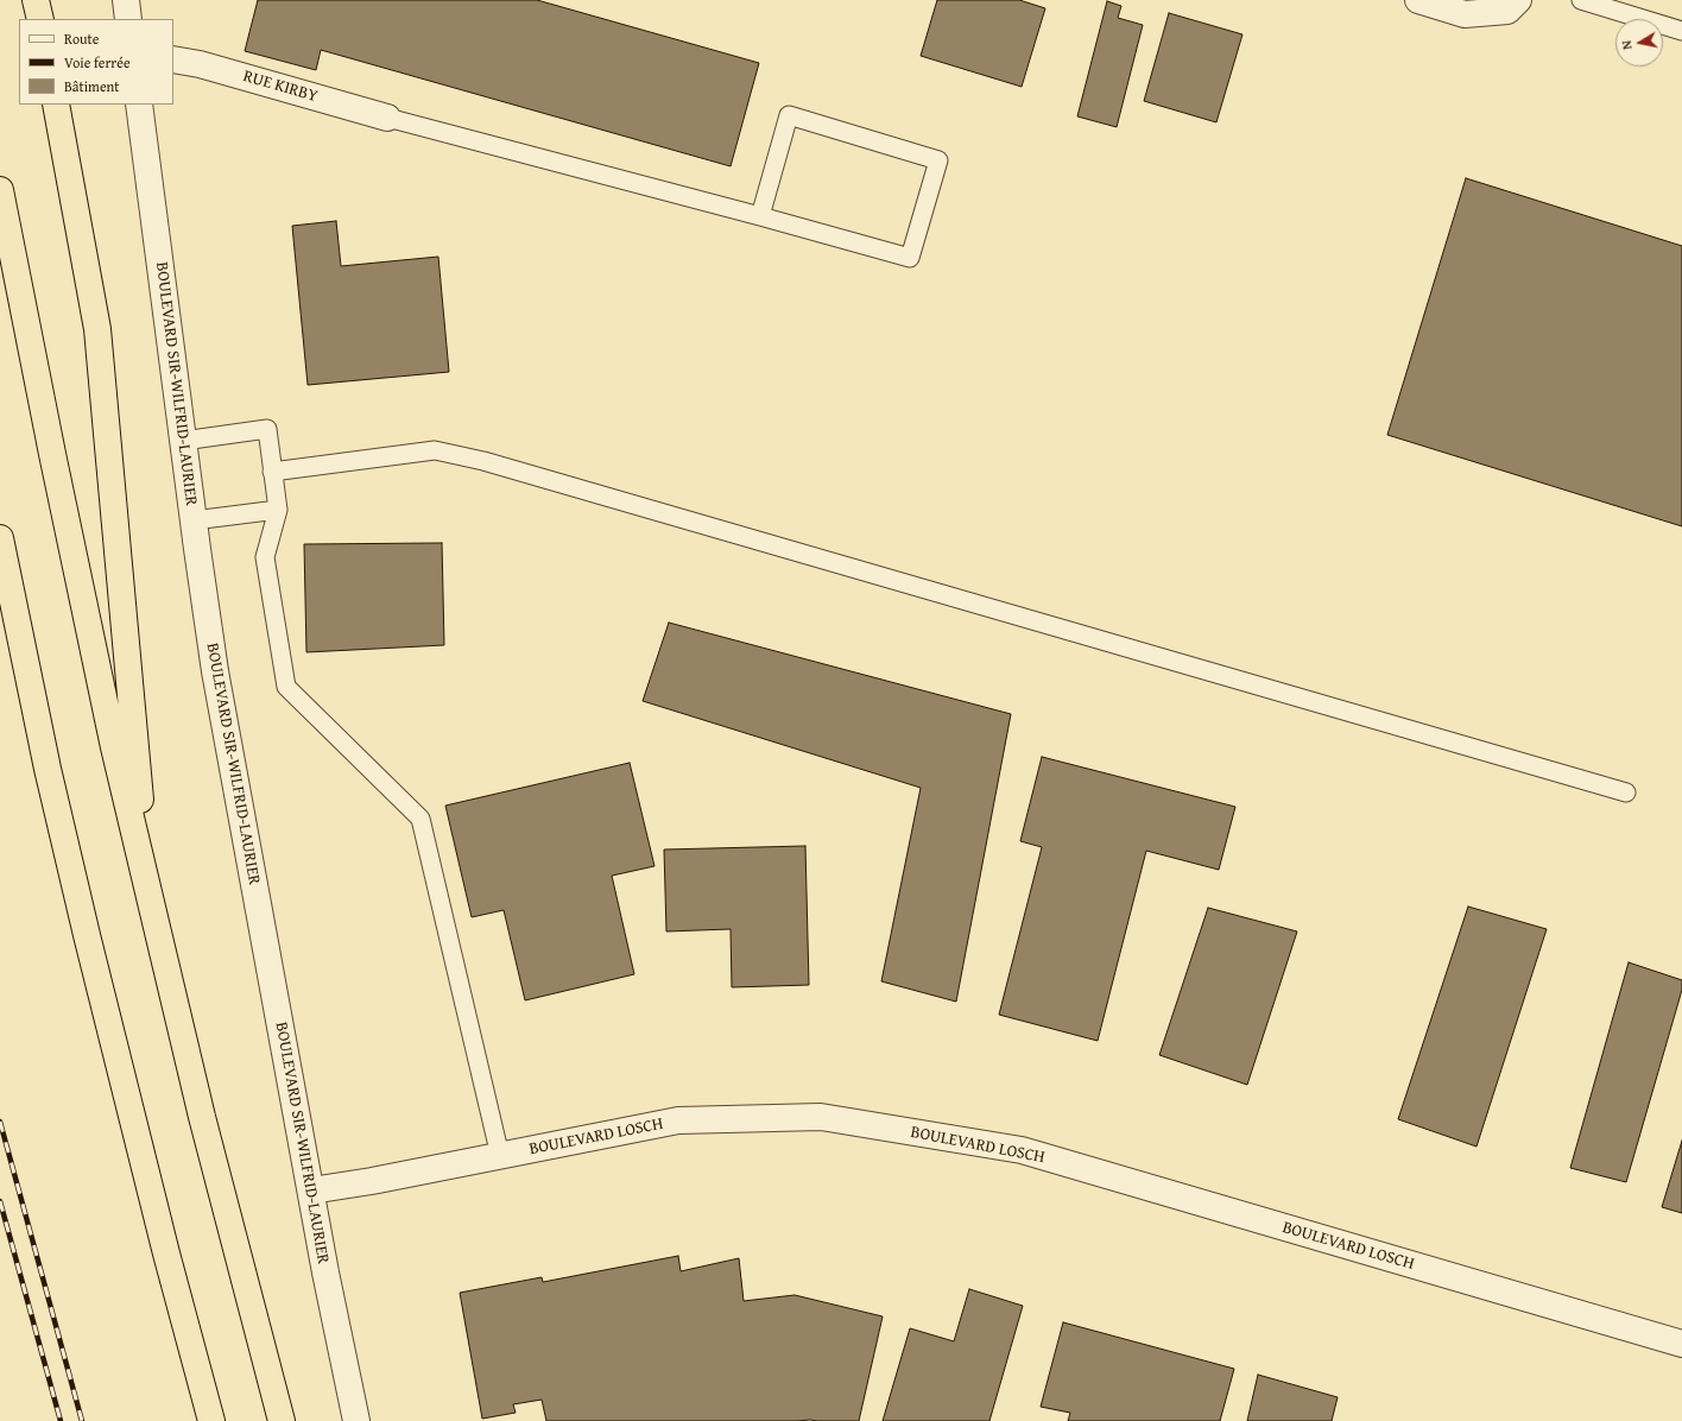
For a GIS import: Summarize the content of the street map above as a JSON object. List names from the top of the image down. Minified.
{"streets":{"street":["RUE KIRBY","BOULEVARD SIR-WILFRID-LAURIER","BOULEVARD LOSCH"]},"crossings":[["BOULEVARD SIR-WILFRID-LAURIER","BOULEVARD LOSCH"]],"legend":["Route","Voie ferrée","Bâtiment"],"north":"left"}
